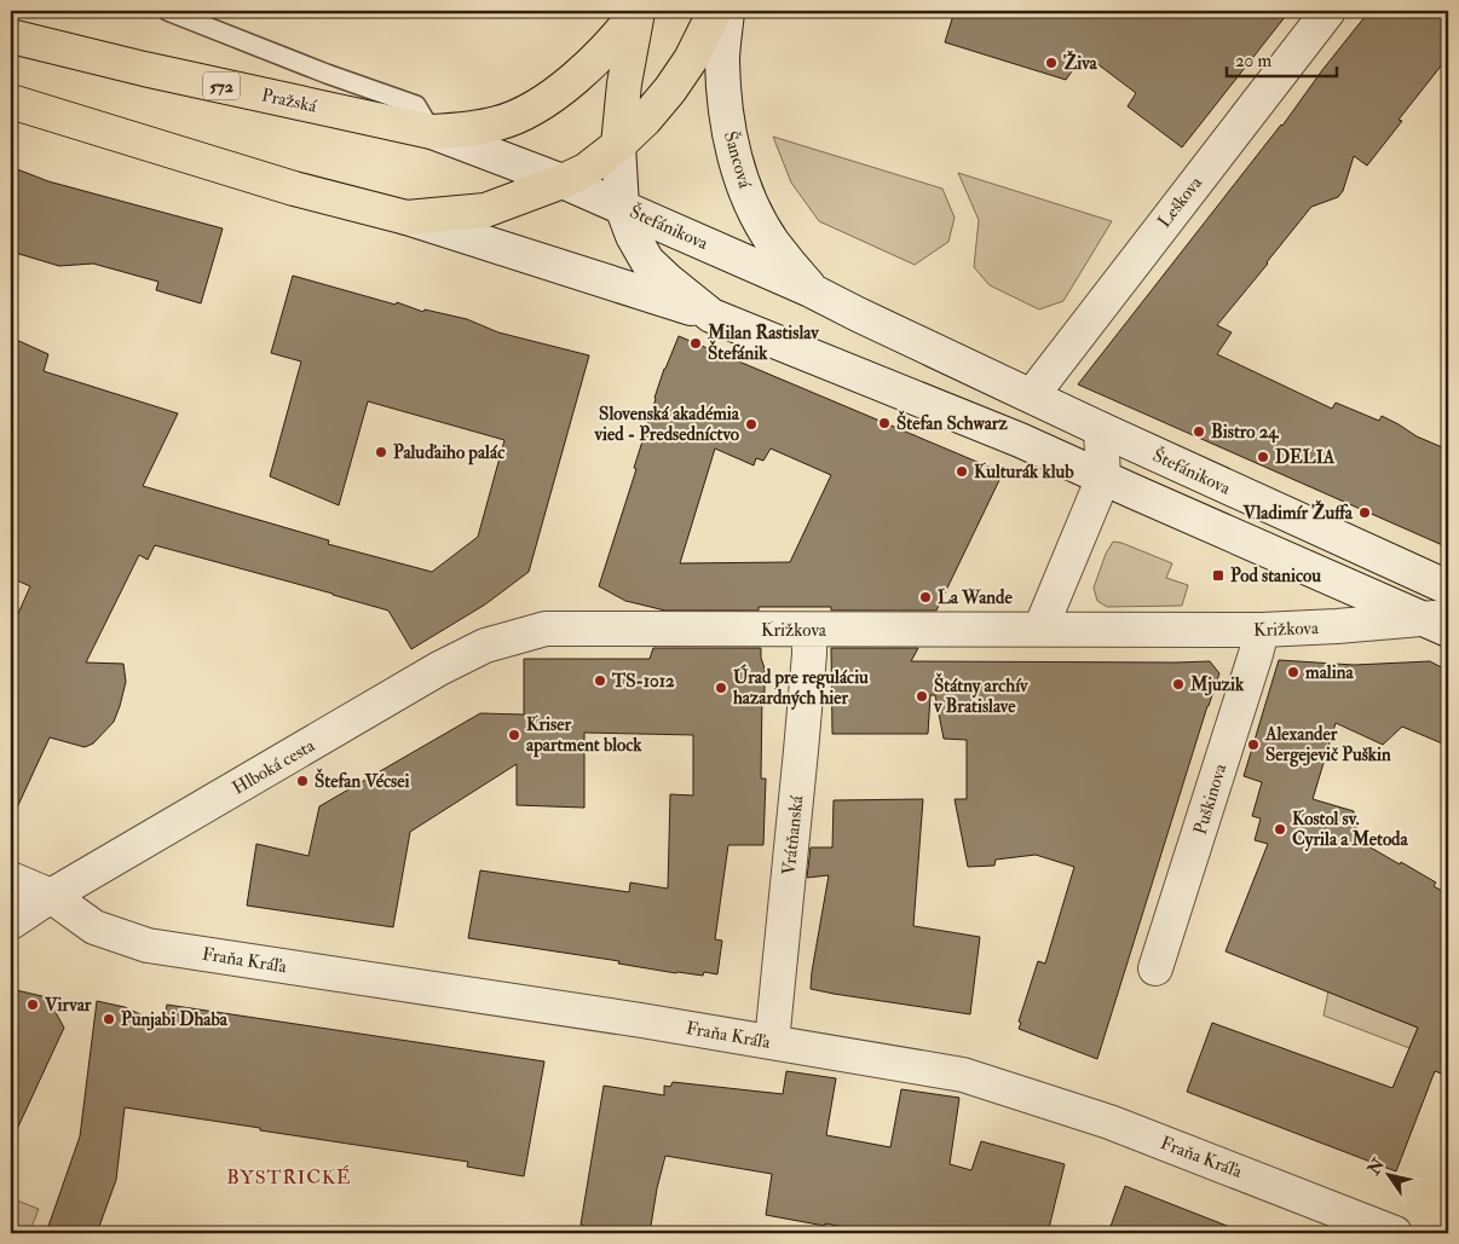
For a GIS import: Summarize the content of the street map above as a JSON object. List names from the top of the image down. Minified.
{"streets":{"main road":["572","Pražská"],"street":["Šancová","Leškova","Štefánikova","Križkova","Hlboká cesta","Puškinova","Vrátňanská","Fraňa Kráľa"]},"crossings":[["572","Pražská"],["Pražská","Štefánikova"],["Šancová","Štefánikova"],["Leškova","Štefánikova"],["Štefánikova","Križkova"],["Križkova","Hlboká cesta"],["Križkova","Puškinova"],["Križkova","Vrátňanská"],["Hlboká cesta","Fraňa Kráľa"],["Vrátňanská","Fraňa Kráľa"]],"districts":["BYSTRICKÉ"],"places":{"other":["Živa","Milan Rastislav Štefánik","Štefan Schwarz","Slovenská akadémia vied - Predsedníctvo","Bistro 24","Paluďaiho palác","DELIA","Kulturák klub","Vladimír Žuffa","La Wande","malina","TS-1012","Mjuzik","Úrad pre reguláciu hazardných hier","Štátny archív v Bratislave","Kriser apartment block","Alexander Sergejevič Puškin","Štefan Vécsei","Kostol sv. Cyrila a Metoda","Virvar","Punjabi Dhaba"],"transit":["Pod stanicou"]},"scale_bar":"20 m","north":"top left"}
